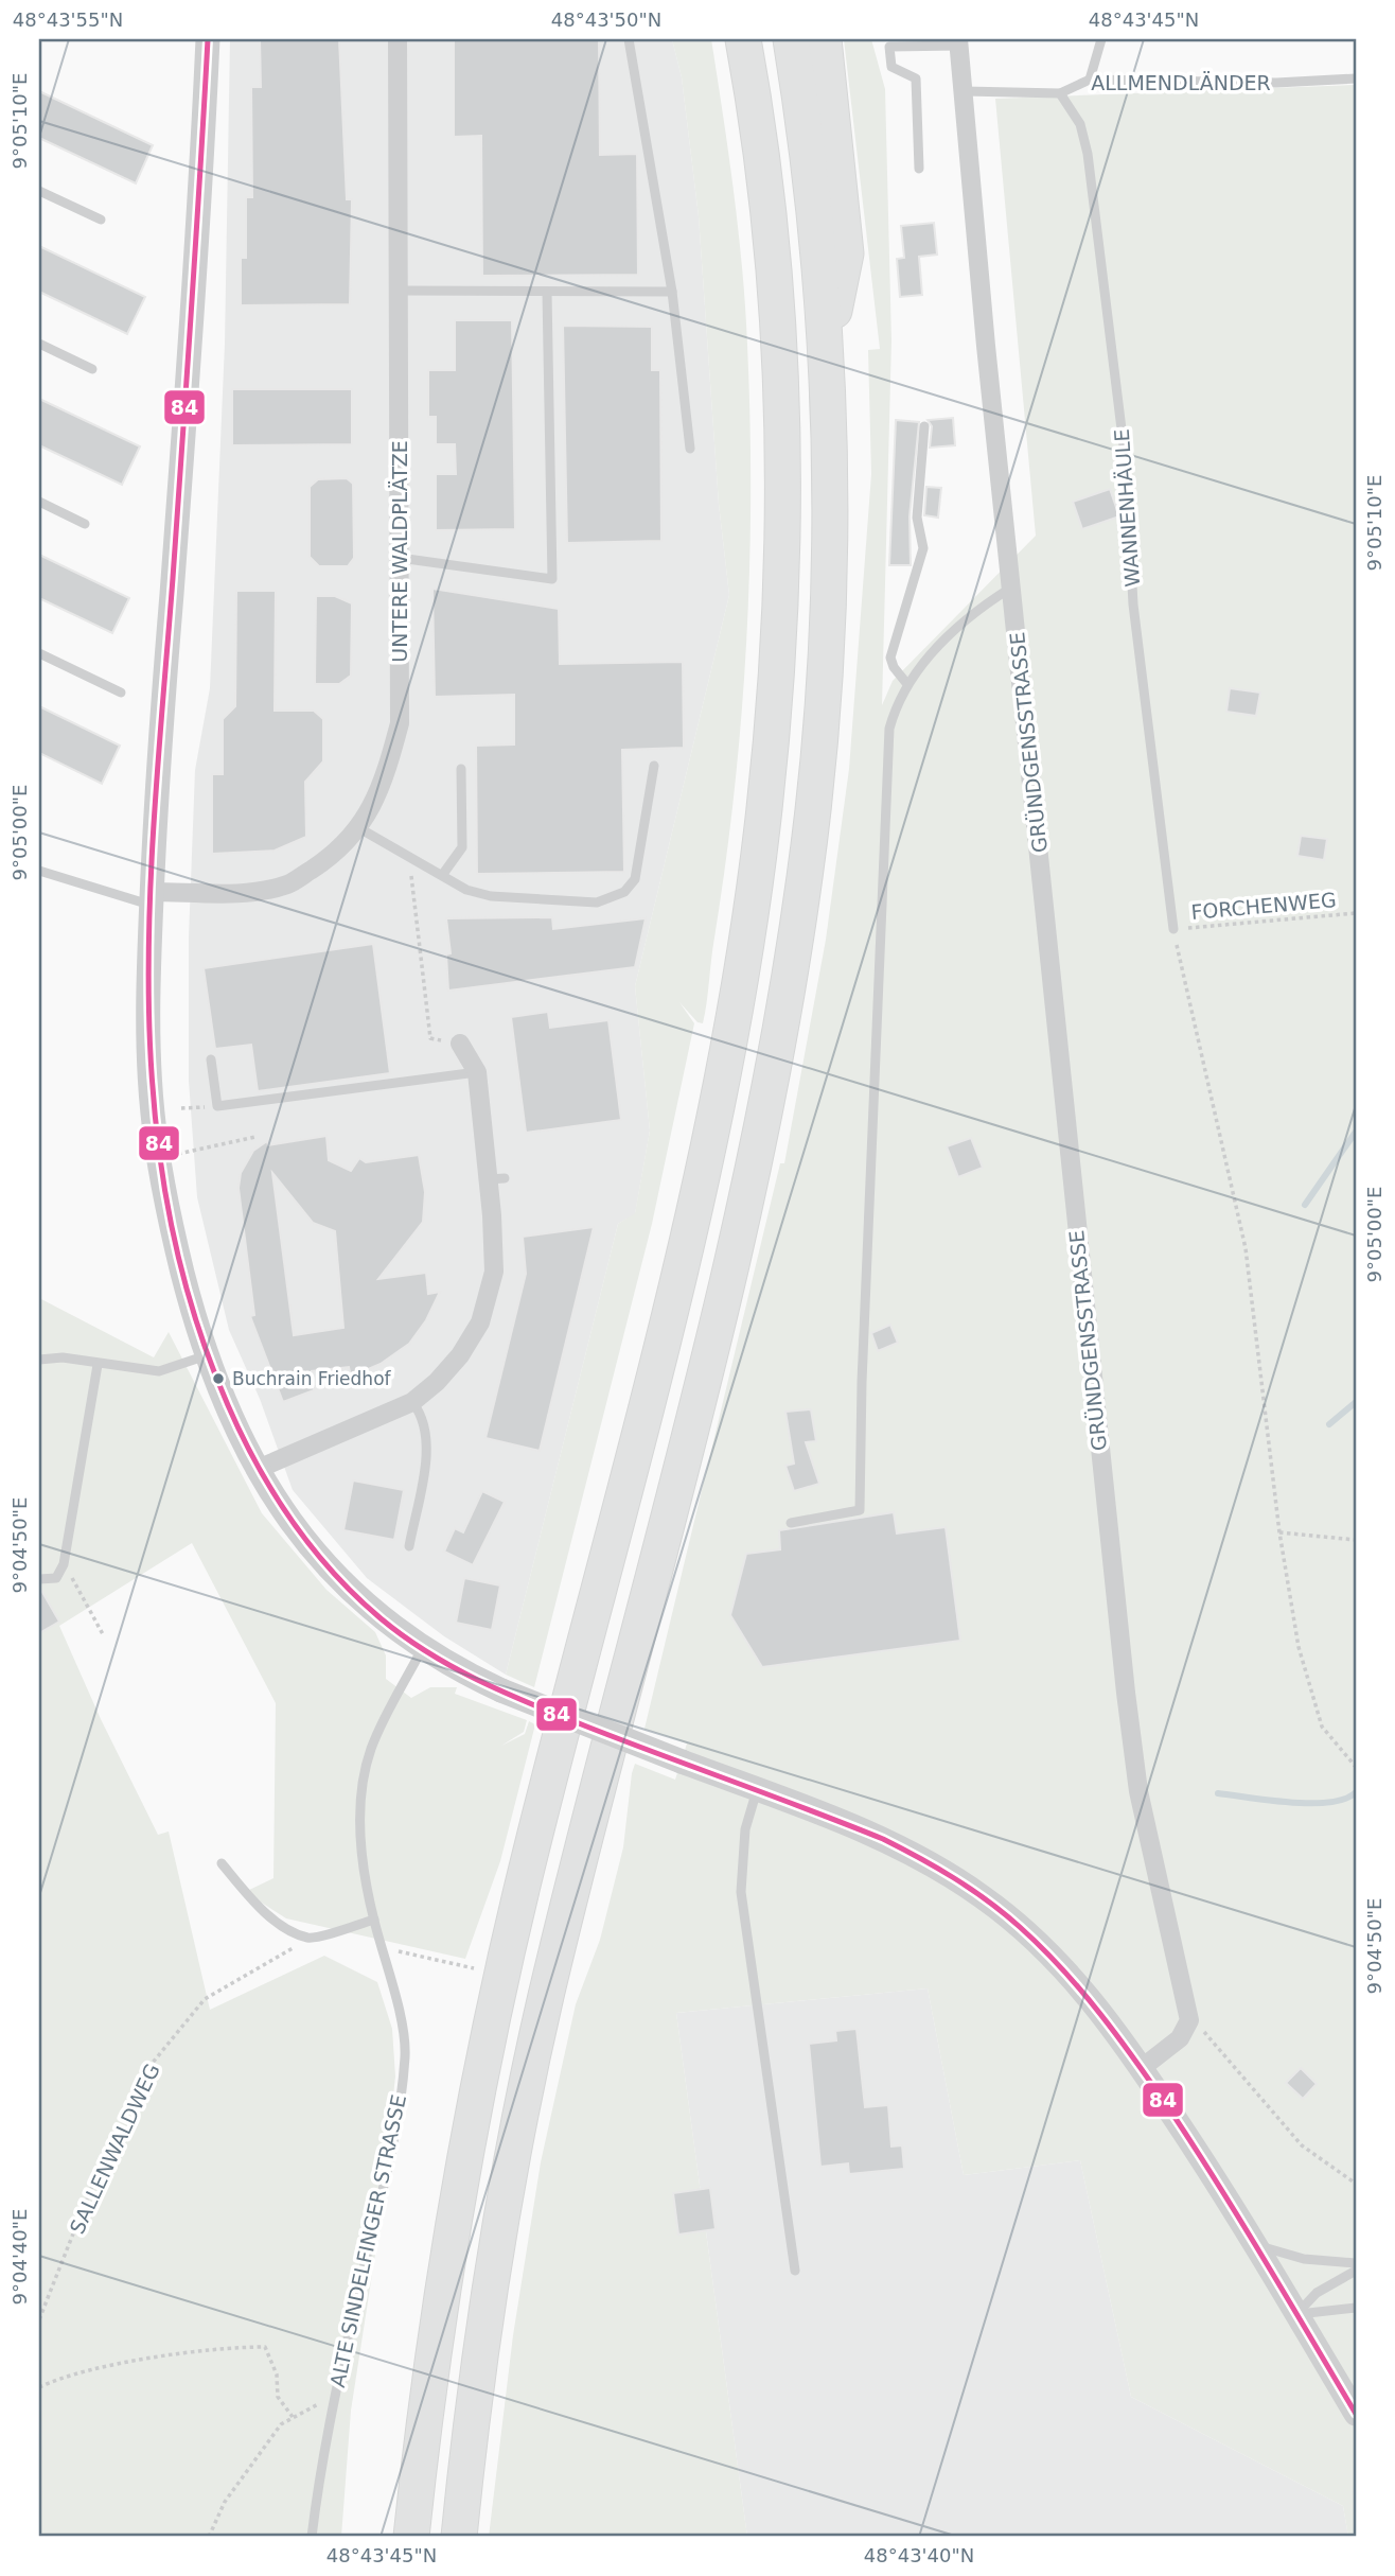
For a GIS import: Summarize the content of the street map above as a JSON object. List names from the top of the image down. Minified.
{"streets":{"street":["UNTERE WALDPLÄTZE","GRÜNDGENSSTRASSE"],"lane":["ALLMENDLÄNDER","WANNENHÄULE","ALTE SINDELFINGER STRASSE"],"path":["FORCHENWEG","SALLENWALDWEG"]},"crossings":[["ALLMENDLÄNDER","WANNENHÄULE"],["ALLMENDLÄNDER","GRÜNDGENSSTRASSE"],["WANNENHÄULE","FORCHENWEG"]],"places":["Buchrain Friedhof"],"lines":["transit line 84"],"coordinates":["48°43'55\"N","48°43'50\"N","48°43'45\"N","9°05'10\"E","9°05'00\"E","9°04'50\"E","9°04'40\"E","48°43'40\"N"]}
